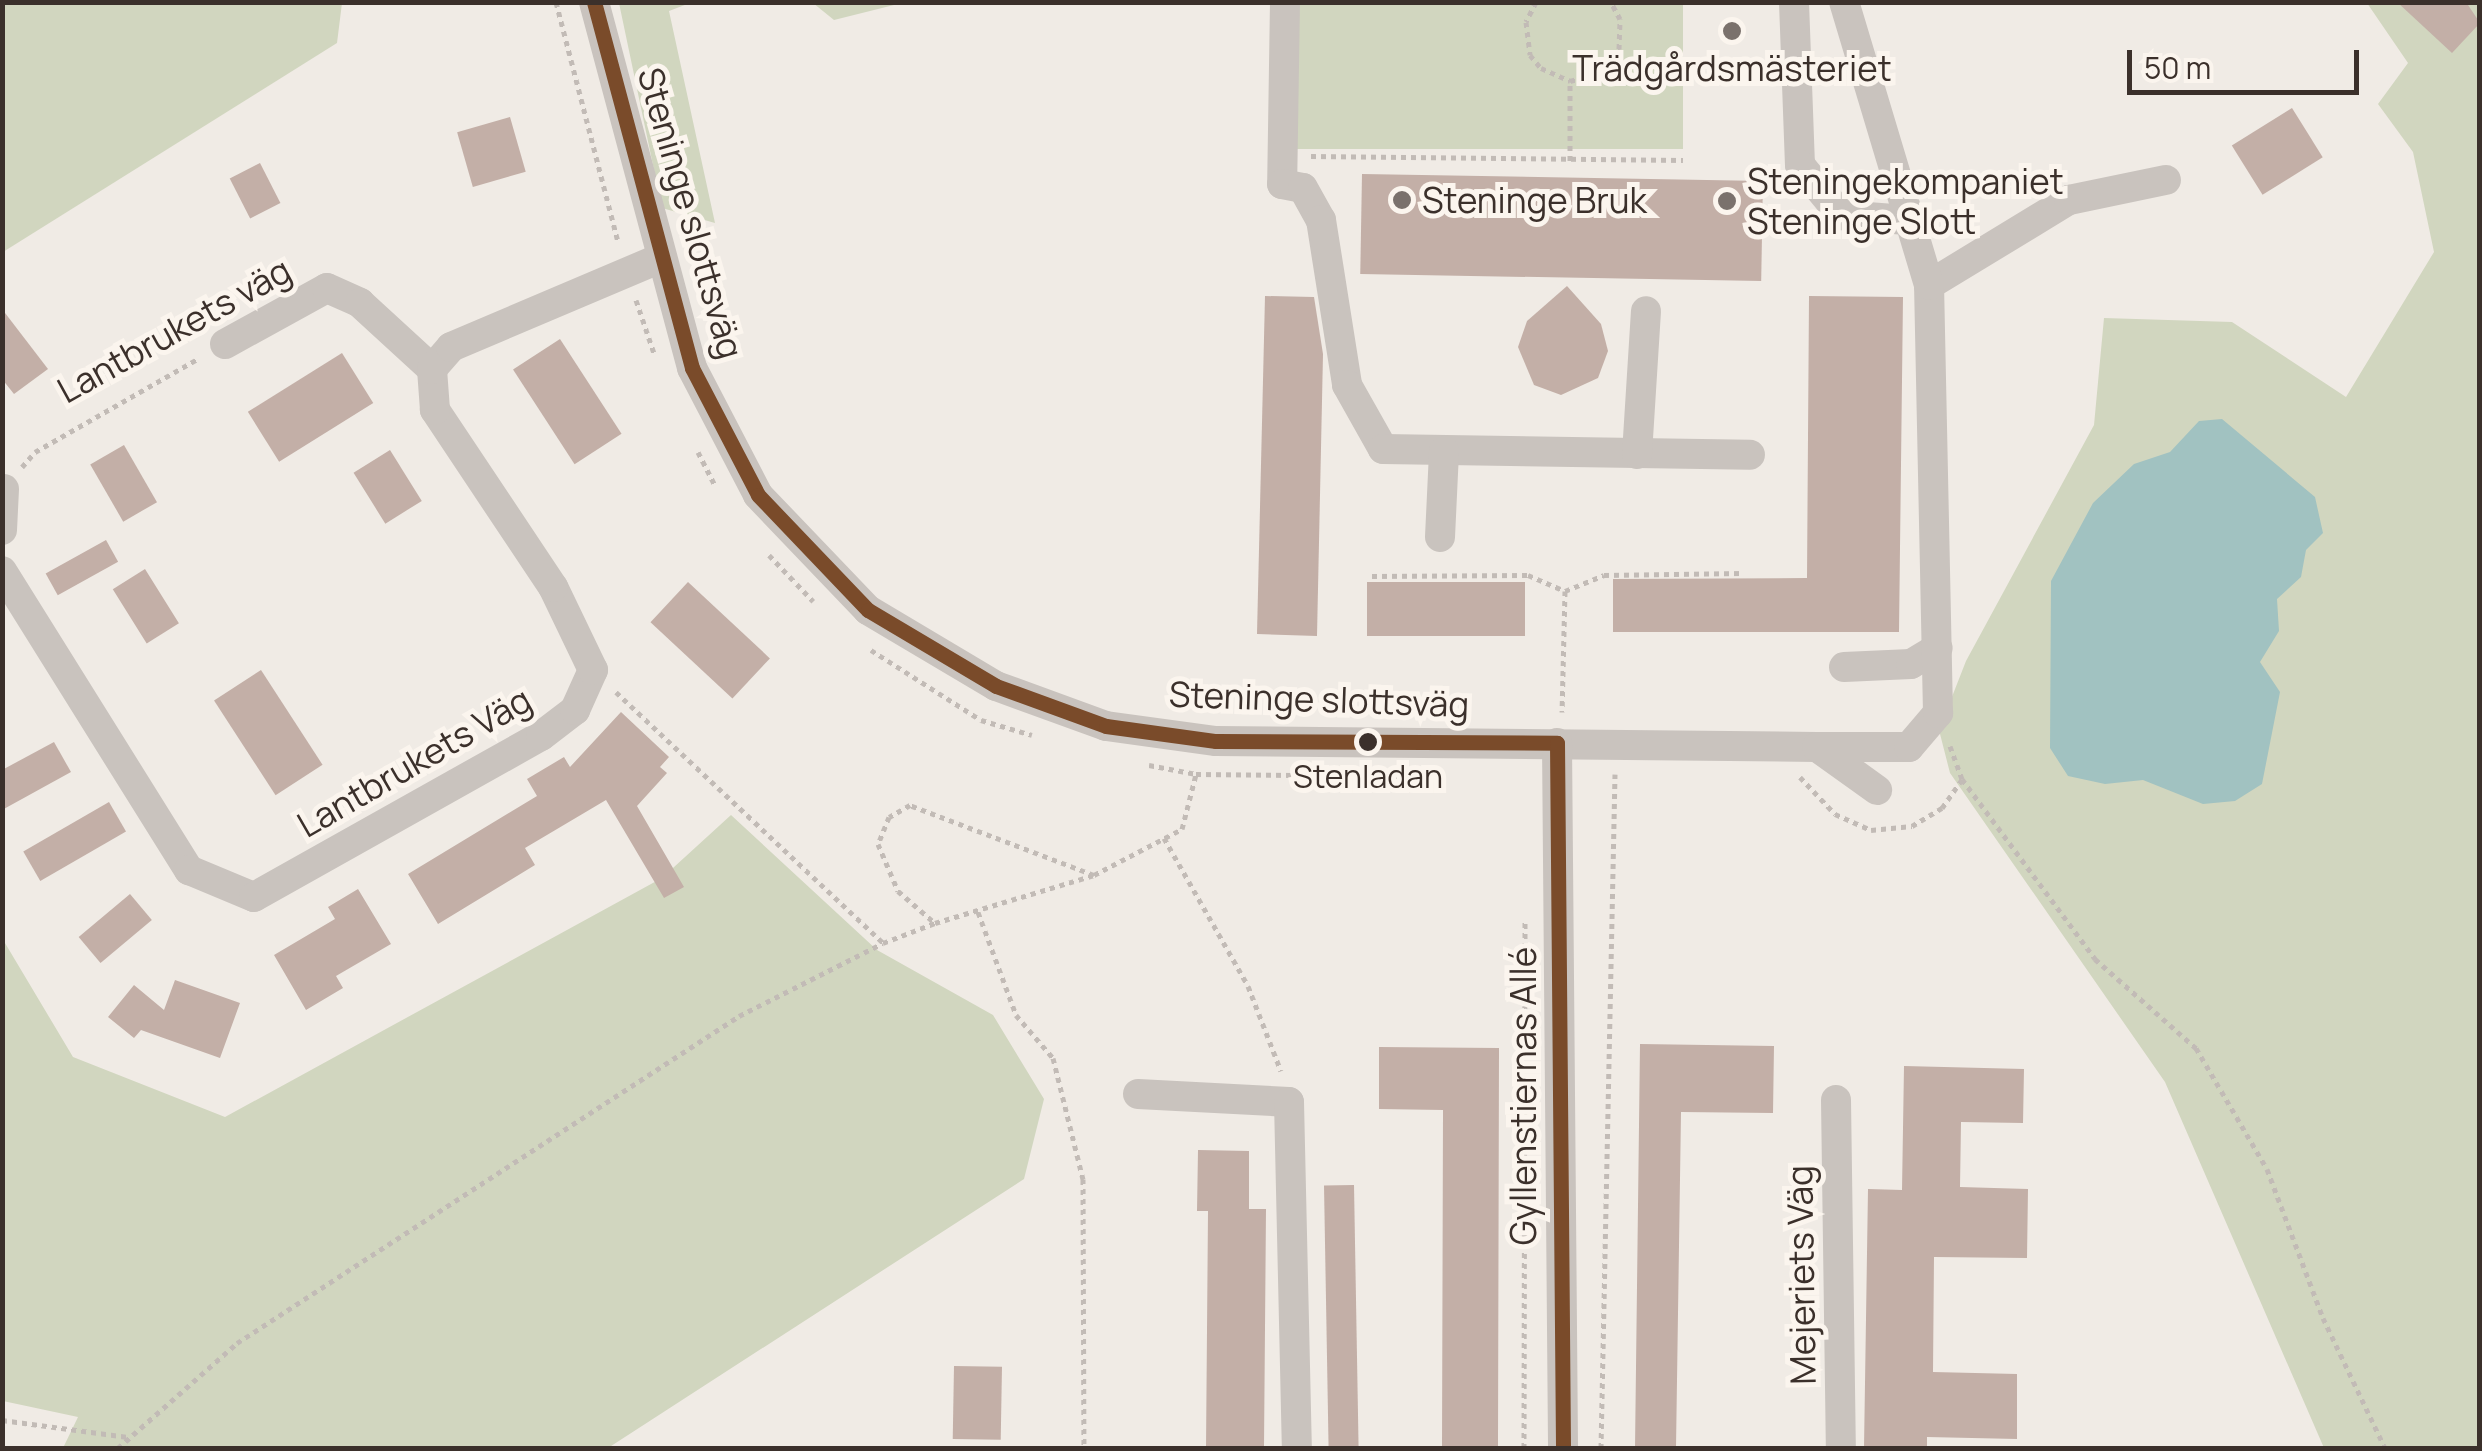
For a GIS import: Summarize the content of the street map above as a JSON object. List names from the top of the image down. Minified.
{"streets":{"street":["Steninge slottsväg","Lantbrukets väg","Lantbrukets Väg","Gyllenstiernas Allé","Mejeriets Väg"]},"crossings":[["Steninge slottsväg","Gyllenstiernas Allé"]],"places":["Trädgårdsmästeriet","Steninge Bruk","Steningekompaniet Steninge Slott","Stenladan"],"scale_bar":"50 m"}
